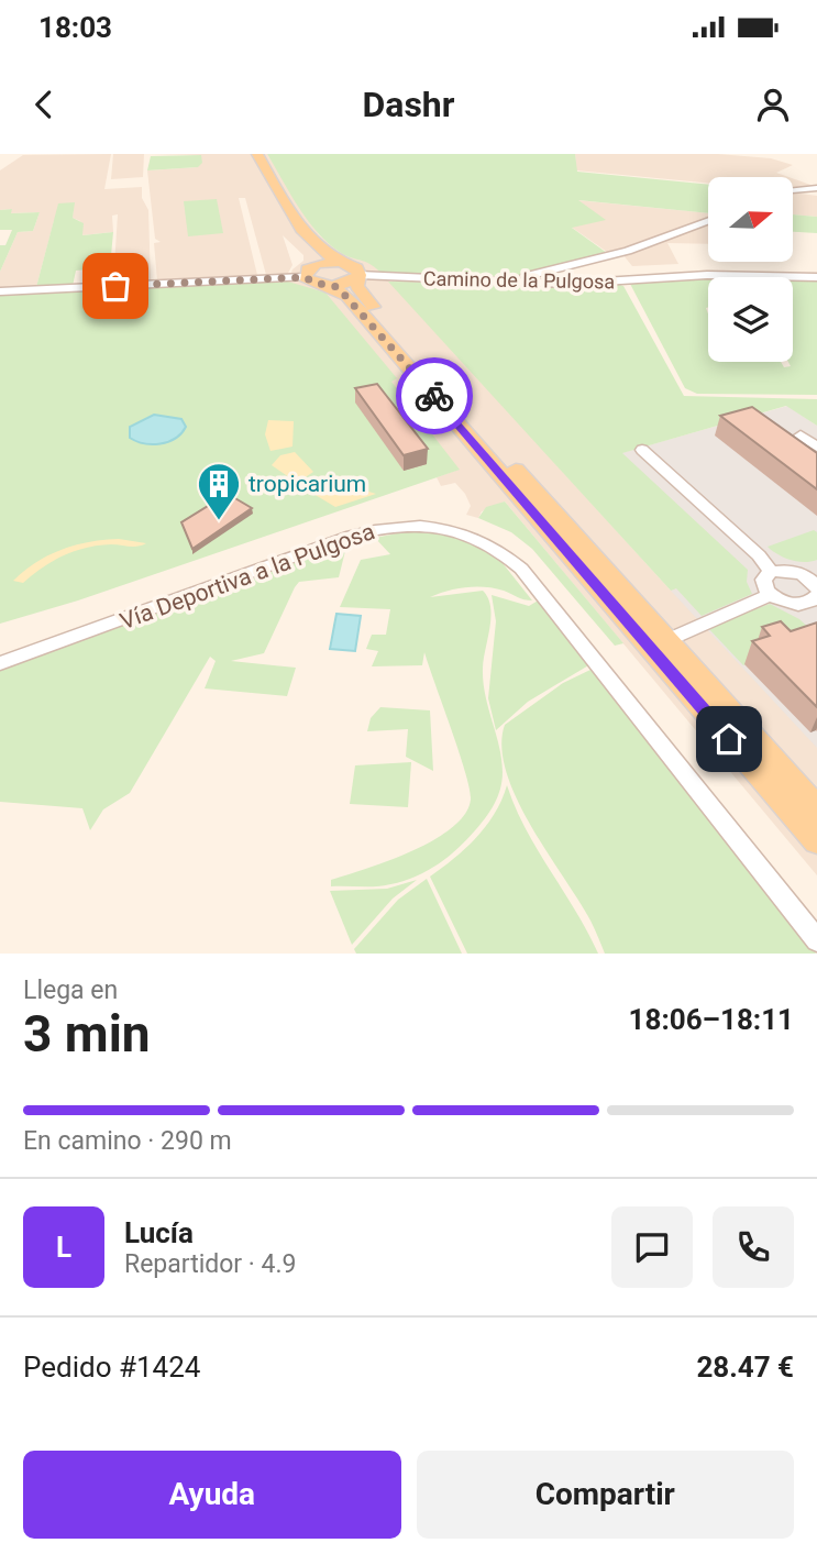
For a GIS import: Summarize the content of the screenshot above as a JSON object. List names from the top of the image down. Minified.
{"streets":{"street":["Camino de la Pulgosa","Vía Deportiva a la Pulgosa"]},"places":{"building":["tropicarium"]},"north":"right","page":{"status":"18:03","header":"Dashr","heading":["3 min","Llega en","18:06–18:11"],"panel":["Lucía","Repartidor · 4.9","Pedido #1424","28.47 €"],"bar":"En camino · 290 m","round":"L","buttons":["Ayuda","Compartir"]}}
